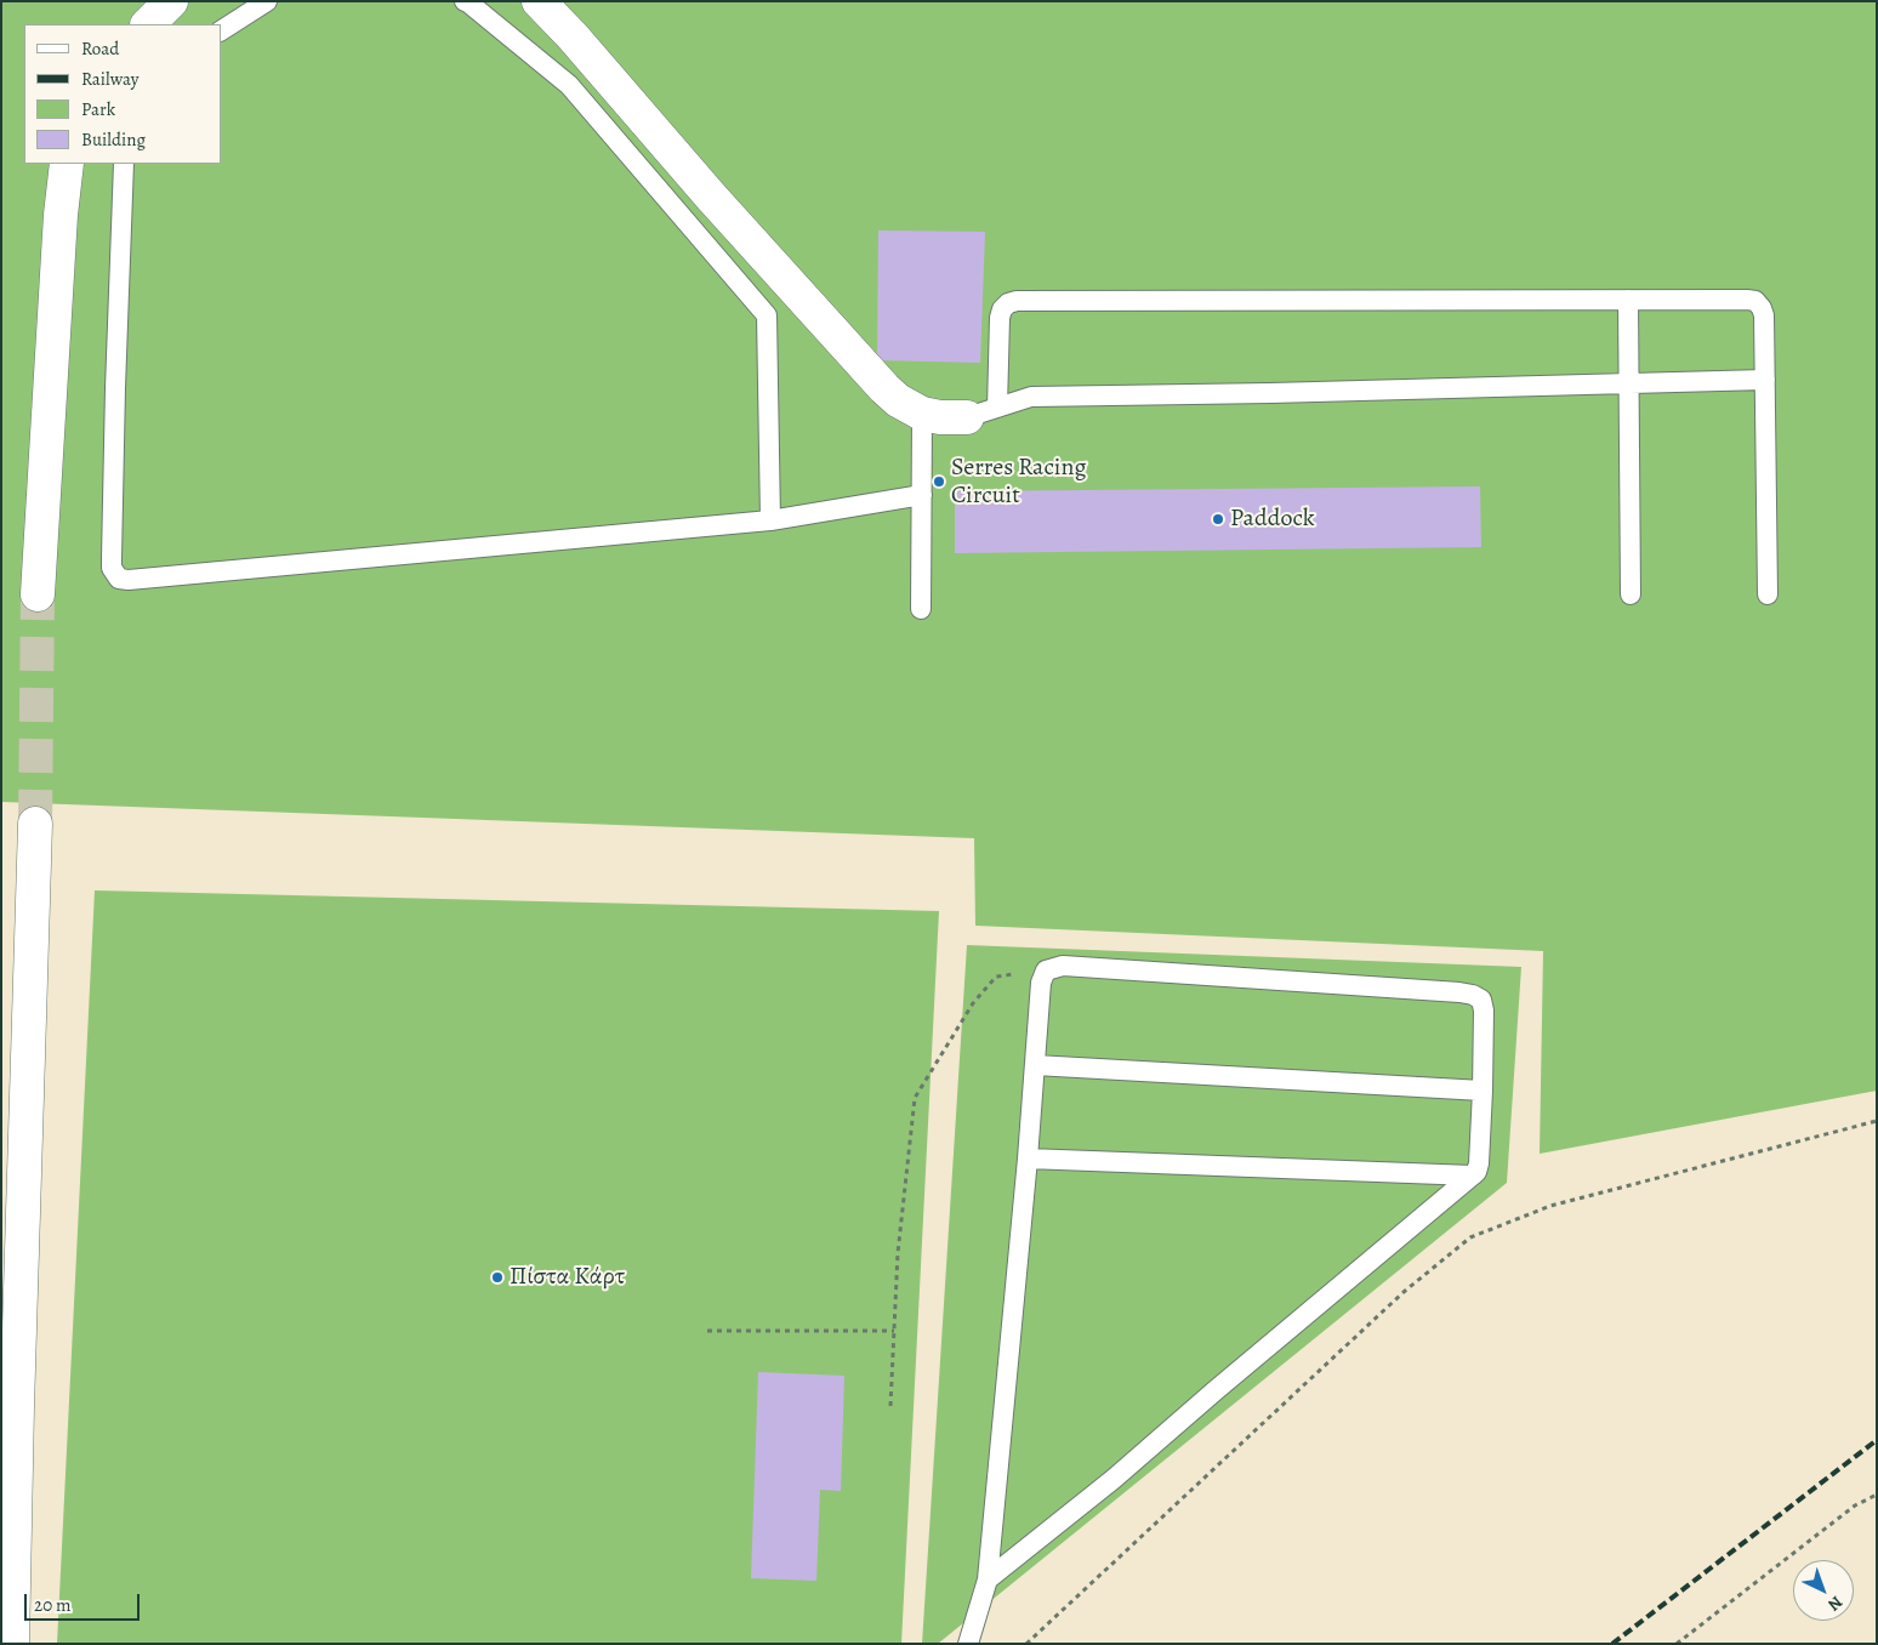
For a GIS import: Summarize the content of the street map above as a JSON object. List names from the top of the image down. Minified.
{"places":["Serres Racing Circuit","Paddock","Πίστα Κάρτ"],"legend":["Road","Railway","Park","Building"],"scale_bar":"20 m","north":"bottom right"}
